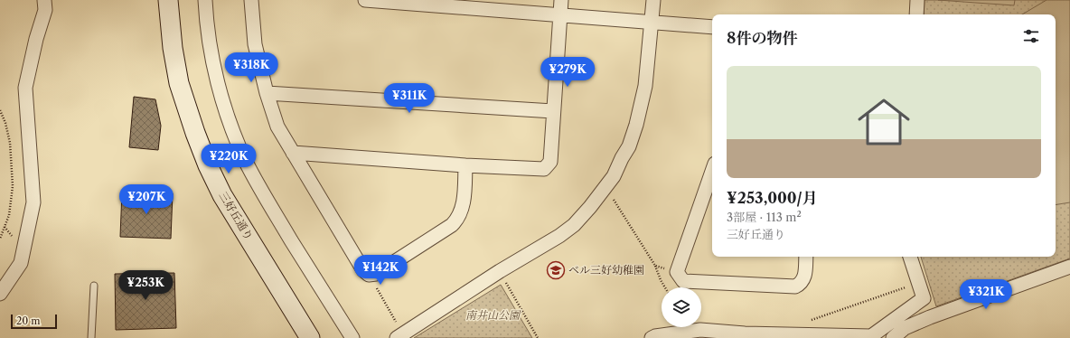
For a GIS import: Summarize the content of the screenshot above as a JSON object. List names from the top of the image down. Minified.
{"streets":{"street":["三好丘通り"]},"parks":["南井山公園"],"places":{"school or university":["ベル三好幼稚園"]},"scale_bar":"20 m","page":{"heading":"8件の物件","price":["¥318K","¥279K","¥311K","¥220K","¥207K","¥142K","¥253K","¥321K"],"list":[{"name":"¥253,000/月","note":"3部屋 · 113 m² · 三好丘通り"}],"scale":"20 m"}}
